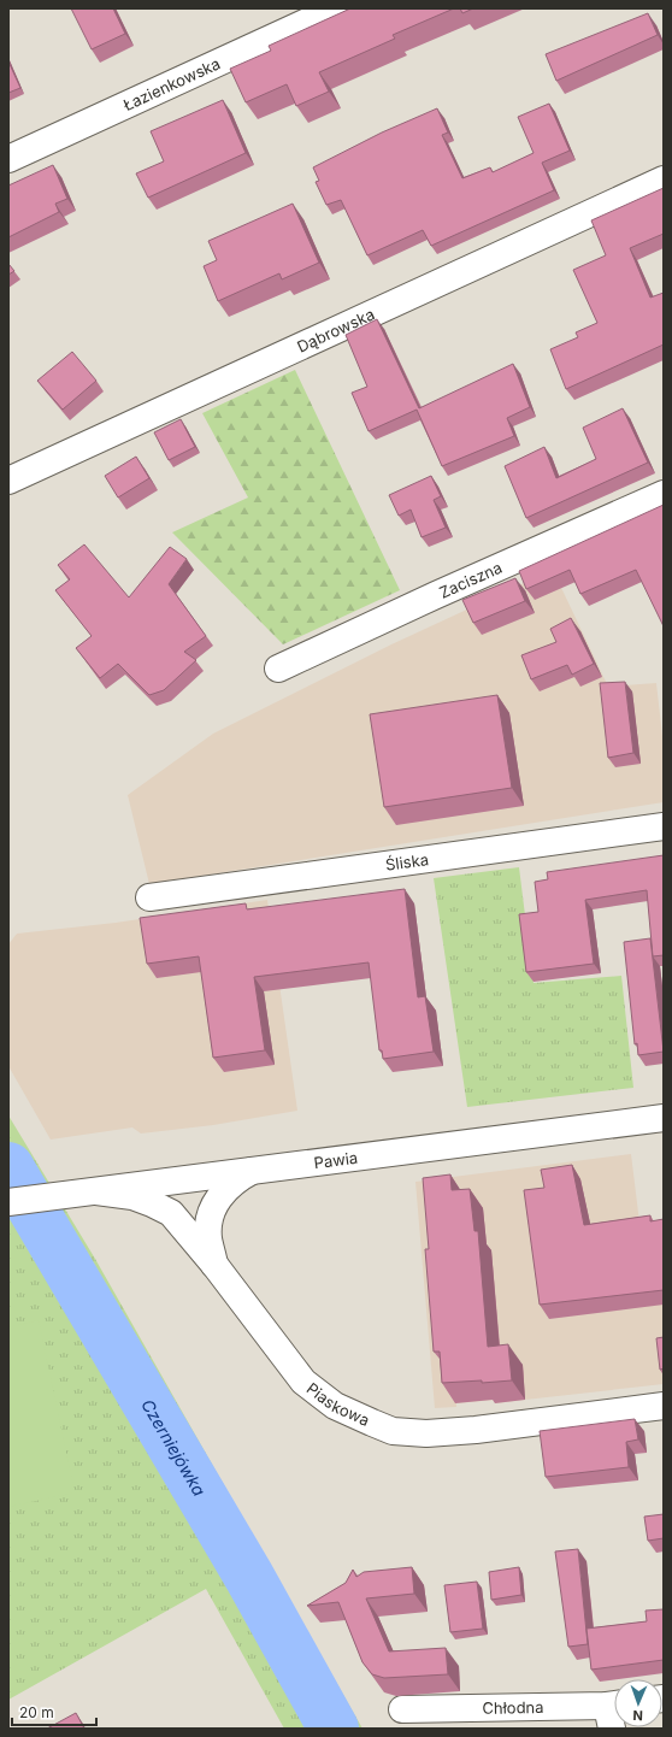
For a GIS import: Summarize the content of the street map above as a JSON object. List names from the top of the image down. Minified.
{"streets":{"street":["Łazienkowska","Dąbrowska","Zaciszna","Śliska","Pawia","Piaskowa","Chłodna"]},"crossings":[["Pawia","Piaskowa"]],"water":["Czerniejówka"],"scale_bar":"20 m","north":"bottom"}
